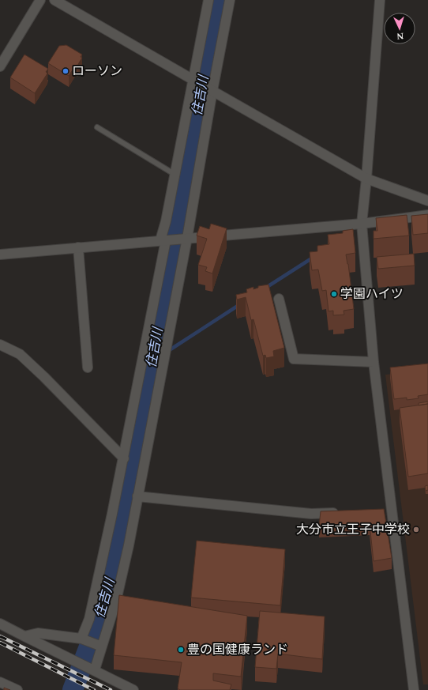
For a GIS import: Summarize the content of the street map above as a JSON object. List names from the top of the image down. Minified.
{"water":["住吉川"],"places":["ローソン","学園ハイツ","大分市立王子中学校","豊の国健康ランド"],"north":"bottom"}
